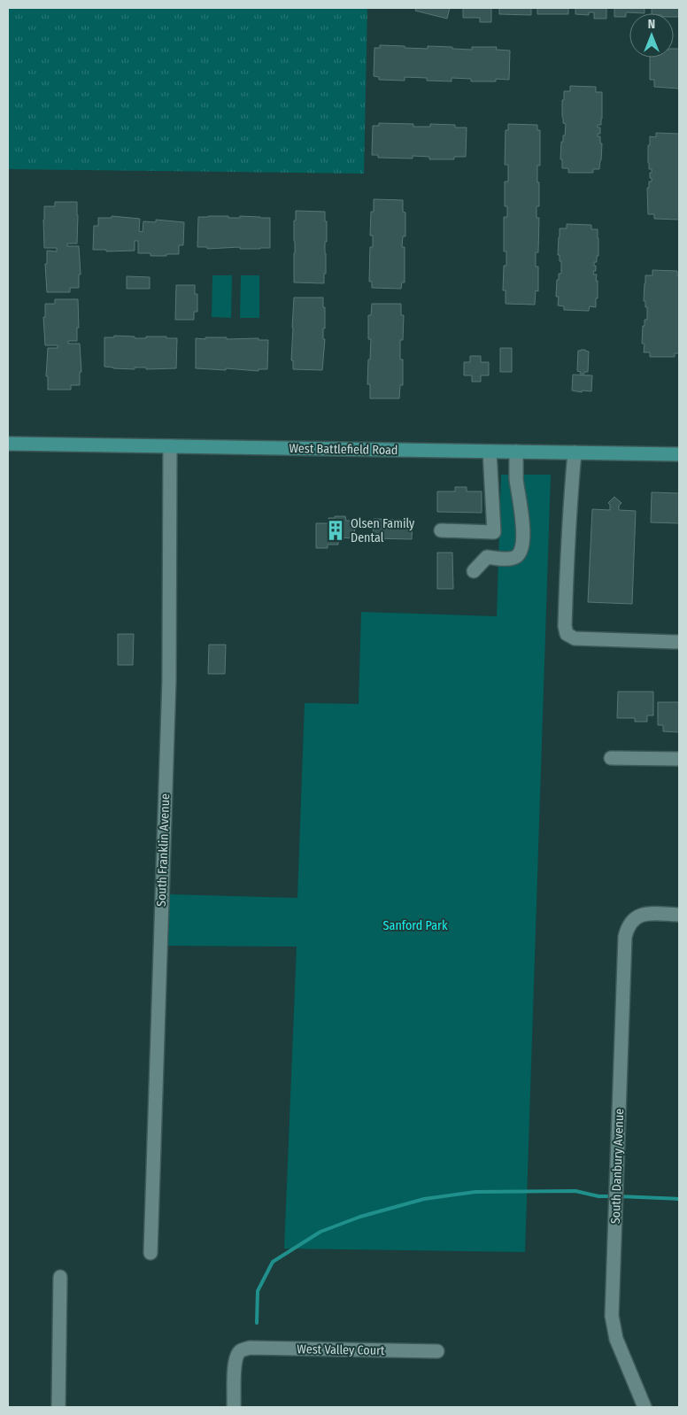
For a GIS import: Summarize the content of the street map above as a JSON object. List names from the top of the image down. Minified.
{"streets":{"main road":["West Battlefield Road"],"street":["South Franklin Avenue","South Danbury Avenue","West Valley Court"]},"crossings":[["West Battlefield Road","South Franklin Avenue"]],"parks":["Sanford Park"],"places":{"building":["Olsen Family Dental"]},"north":"top"}
